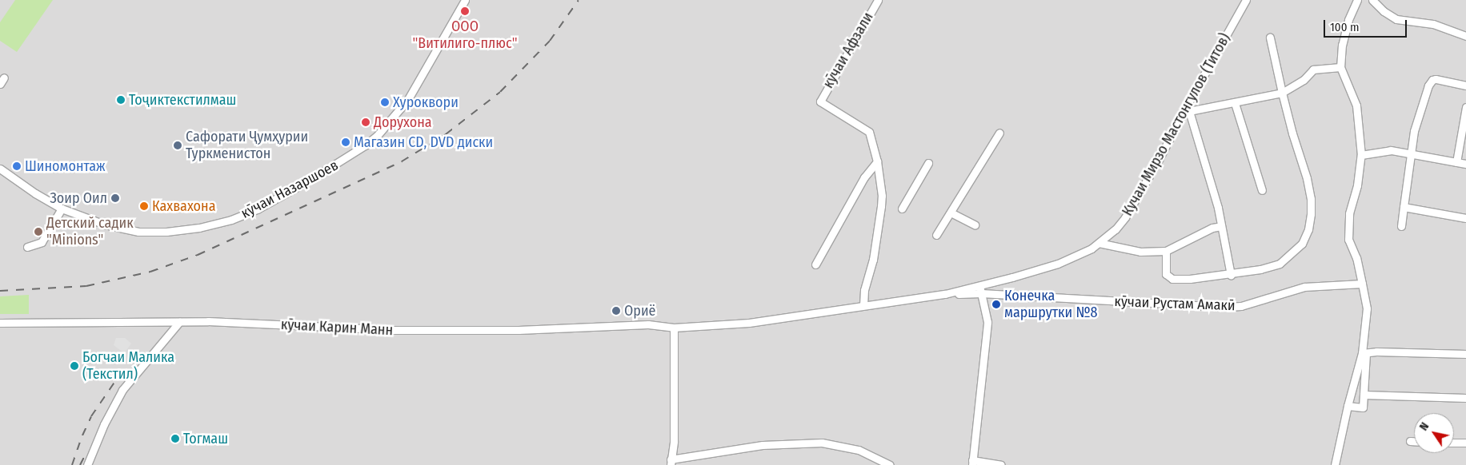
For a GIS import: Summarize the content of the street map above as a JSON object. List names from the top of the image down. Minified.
{"streets":{"street":["кӯчаи Афзали","Кучаи Мирзо Мастонгулов (Титов)","кӯчаи Назаршоев","кӯчаи Рустам Амакӣ","кӯчаи Карин Манн"]},"crossings":[["Кучаи Мирзо Мастонгулов (Титов)","кӯчаи Рустам Амакӣ"],["Кучаи Мирзо Мастонгулов (Титов)","кӯчаи Карин Манн"],["кӯчаи Рустам Амакӣ","кӯчаи Карин Манн"]],"places":["ООО \"Витилиго-плюс\"","Тоҷиктекстилмаш","Хуроквори","Дорухона","Магазин CD, DVD диски","Сафорати Ҷумҳурии Туркменистон","Шиномонтаж","Зоир Оил","Кахвахона","Детский садик \"Minions\"","Конечка маршрутки №8","Ориё","Богчаи Малика (Текстил)","Тогмаш"],"scale_bar":"100 m","north":"top left"}
